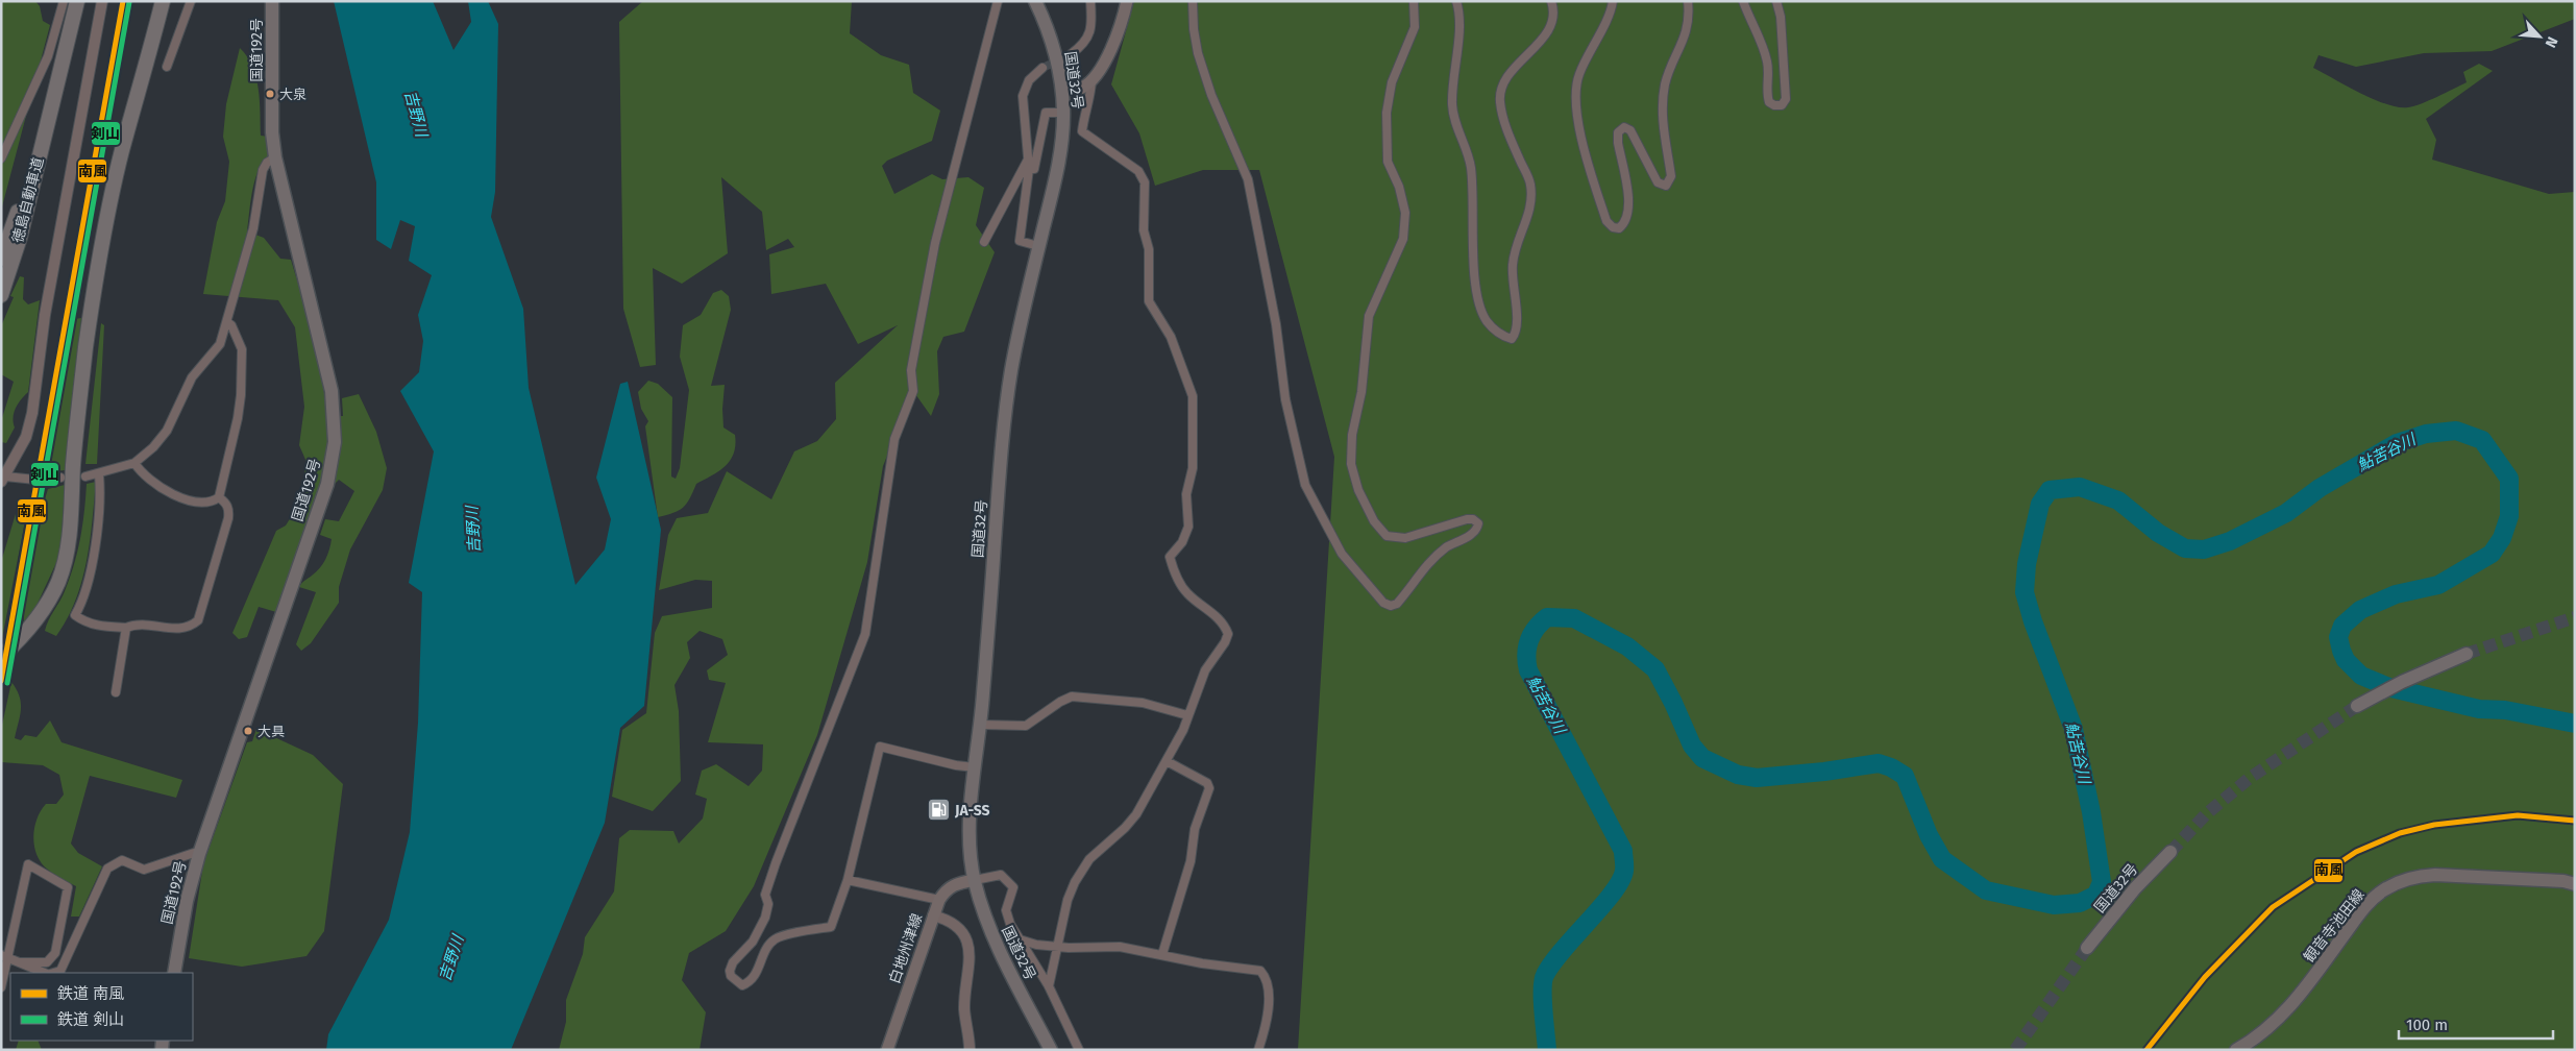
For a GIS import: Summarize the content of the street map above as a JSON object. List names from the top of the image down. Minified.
{"streets":{"highway":["国道192号","国道32号","徳島自動車道"],"main road":["観音寺池田線","白地州津線"]},"crossings":[["国道32号","白地州津線"]],"water":["吉野川","鮎苦谷川"],"places":{"other":["大泉","大具"],"fuel station":["JA-SS"]},"lines":["rail line 南風","rail line 剣山"],"legend":["鉄道 南風","鉄道 剣山"],"scale_bar":"100 m","north":"bottom right"}
